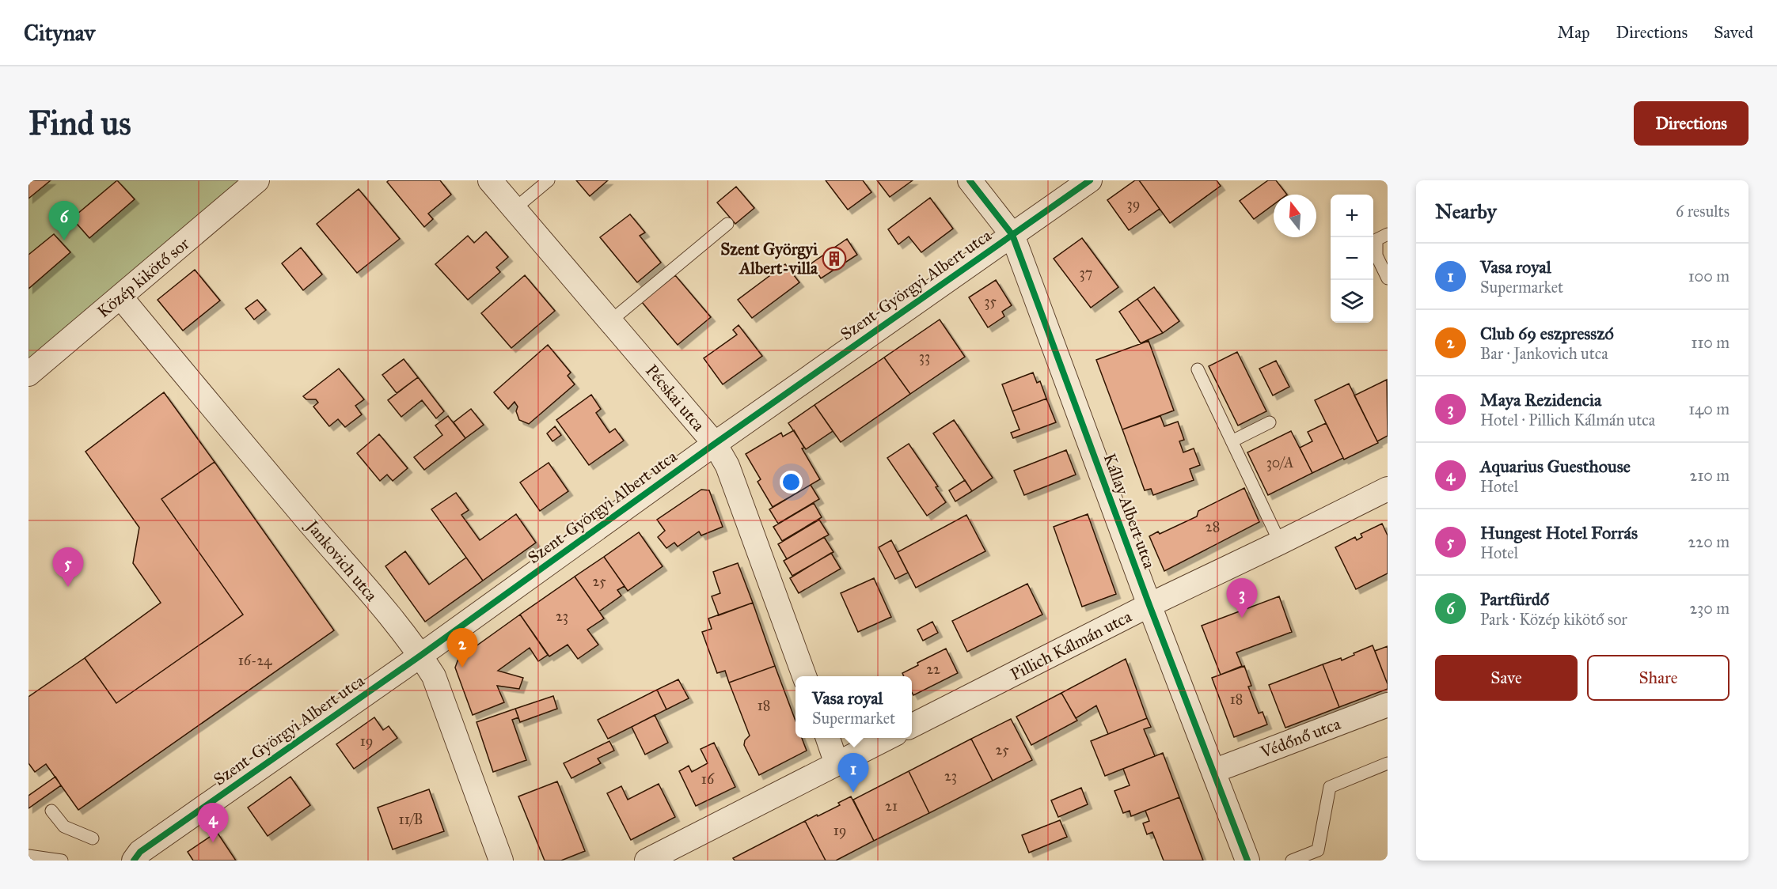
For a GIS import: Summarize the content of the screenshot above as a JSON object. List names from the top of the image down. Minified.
{"streets":{"street":["Közép kikötő sor","Szent-Györgyi Albert utca","Pécskai utca","Kállay Albert utca","Jankovich utca","Pillich Kálmán utca","Védőnő utca"]},"crossings":[["Közép kikötő sor","Jankovich utca"],["Szent-Györgyi Albert utca","Pécskai utca"],["Szent-Györgyi Albert utca","Kállay Albert utca"],["Szent-Györgyi Albert utca","Jankovich utca"],["Kállay Albert utca","Pillich Kálmán utca"],["Kállay Albert utca","Védőnő utca"]],"places":{"building":["Szent Györgyi Albert-villa"]},"house_numbers":["39","37","35","33","30/A","28","25","23","16-24","22","18","18","19","25","23","16","21","11/B","19"],"north":"top","page":{"header":"Citynav","nav":["Map","Directions","Saved"],"buttons":["Directions",["Save","Share"]],"title":"Find us","heading":["Nearby","6 results"],"map_buttons":["+","−"],"pins":["6","5","3","2","1","4"],"list":[{"mark":"1","name":"Vasa royal","note":"Supermarket","value":"100 m"},{"mark":"2","name":"Club 69 eszpresszó","note":"Bar · Jankovich utca","value":"110 m"},{"mark":"3","name":"Maya Rezidencia","note":"Hotel · Pillich Kálmán utca","value":"140 m"},{"mark":"4","name":"Aquarius Guesthouse","note":"Hotel","value":"210 m"},{"mark":"5","name":"Hungest Hotel Forrás","note":"Hotel","value":"220 m"},{"mark":"6","name":"Partfürdő","note":"Park · Közép kikötő sor","value":"230 m"}],"popup":["Vasa royal","Supermarket"]}}
